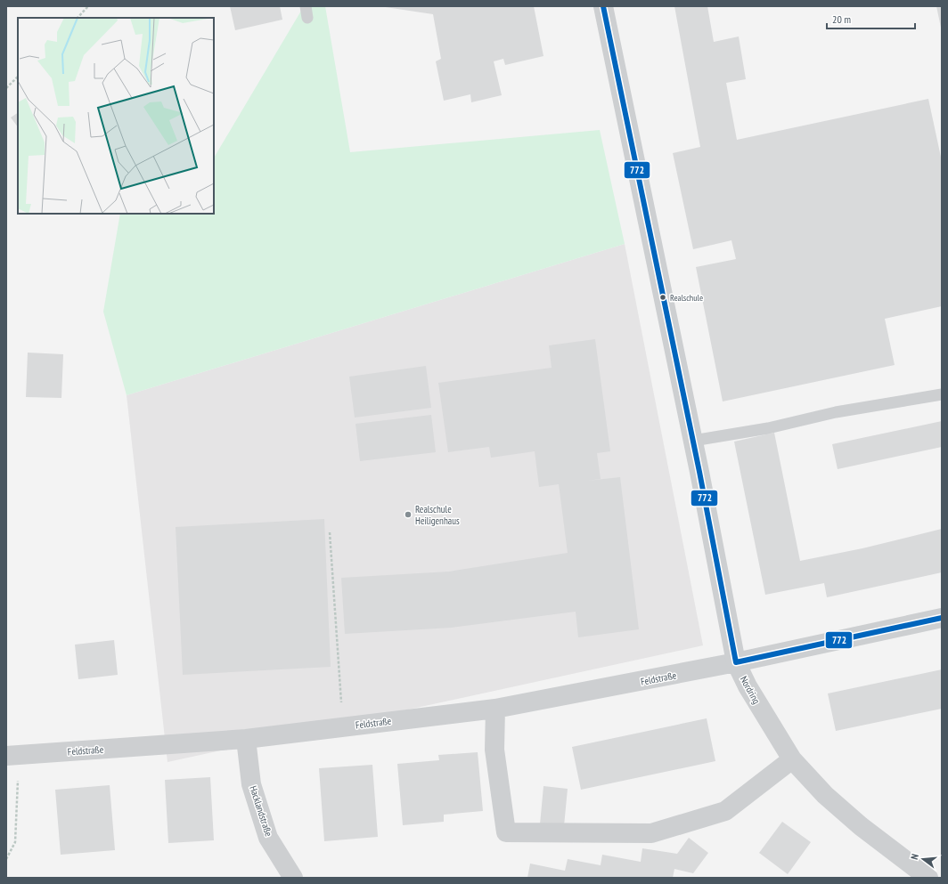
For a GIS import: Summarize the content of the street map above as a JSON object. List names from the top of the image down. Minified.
{"streets":{"street":["Feldstraße","Nordring","Hacklandstraße"]},"crossings":[["Feldstraße","Nordring"],["Feldstraße","Hacklandstraße"]],"places":["Realschule","Realschule Heiligenhaus"],"lines":["transit line 772"],"scale_bar":"20 m","north":"left"}
